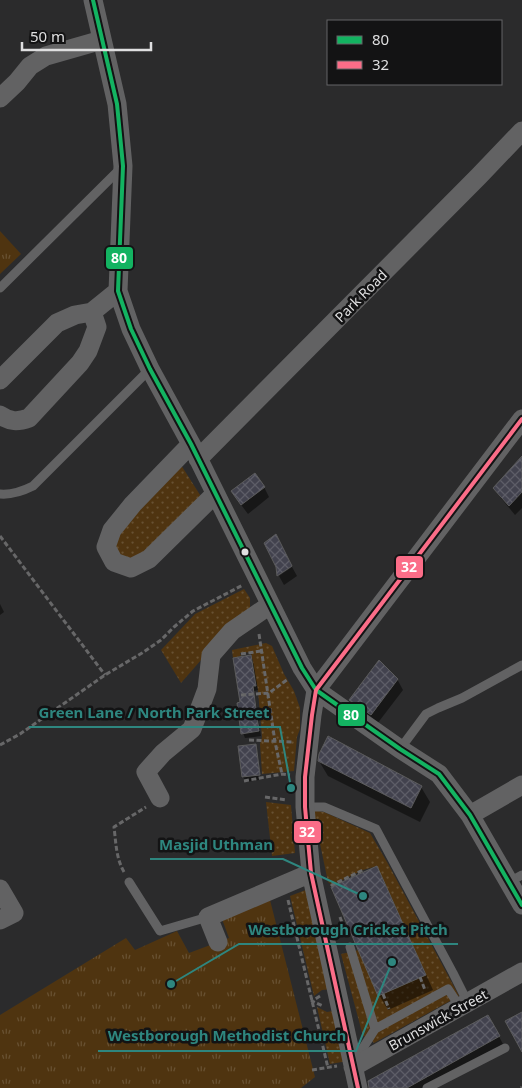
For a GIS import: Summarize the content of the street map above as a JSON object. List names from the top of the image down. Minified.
{"streets":{"street":["Park Road","Brunswick Street"]},"places":["Green Lane / North Park Street","Masjid Uthman","Westborough Methodist Church","Westborough Cricket Pitch"],"lines":["transit line 80","transit line 32"],"legend":["80","32"],"scale_bar":"50 m"}
